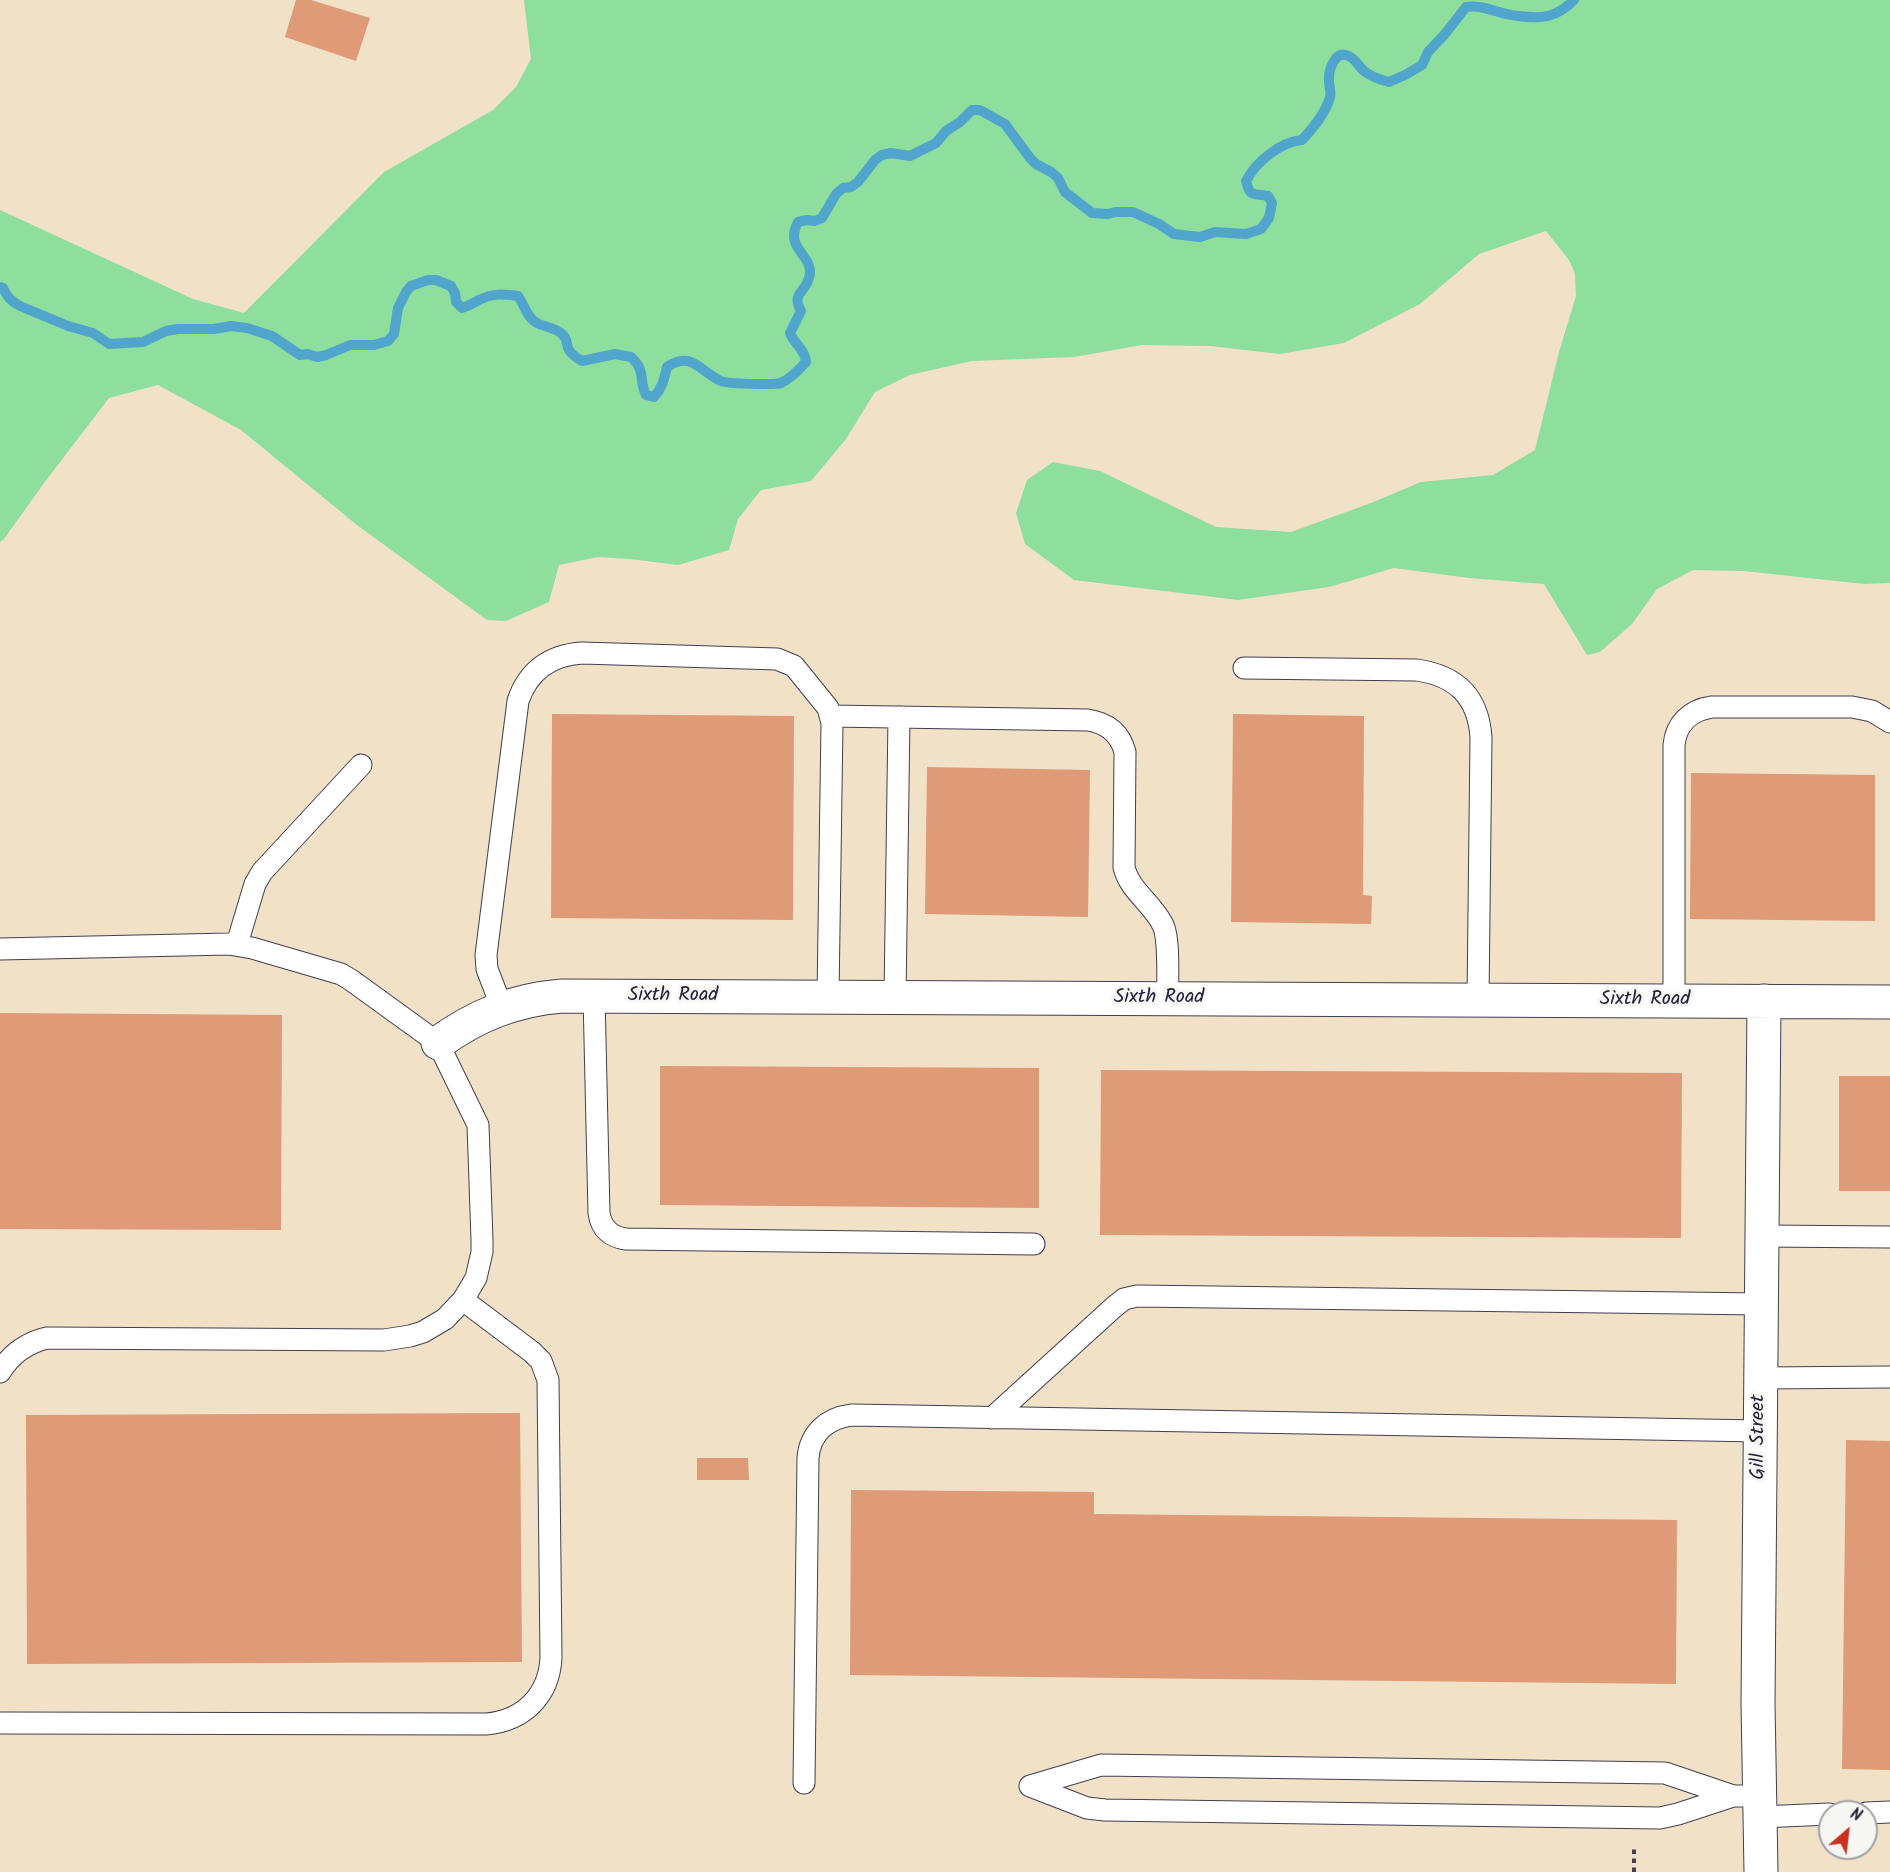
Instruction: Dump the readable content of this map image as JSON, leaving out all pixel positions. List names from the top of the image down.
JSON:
{
  "streets": {
    "street": ["Sixth Road", "Gill Street"]
  },
  "crossings": [
    ["Sixth Road", "Gill Street"]
  ],
  "north": "top right"
}
